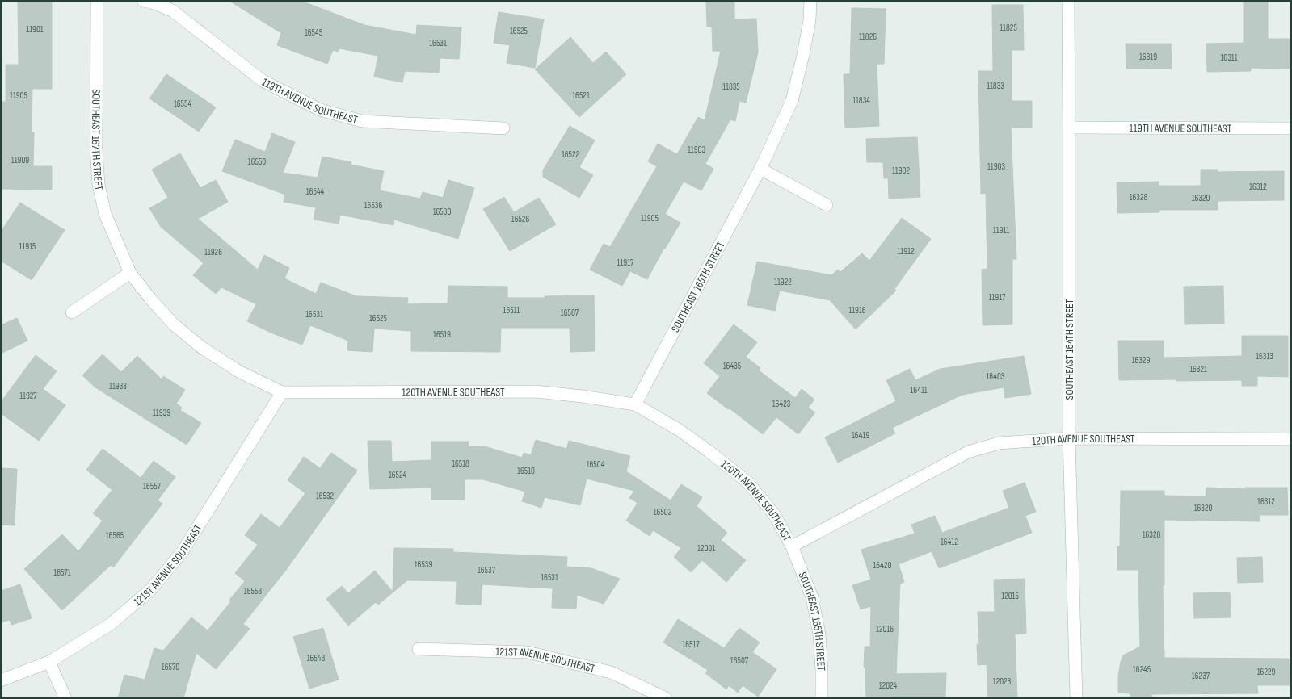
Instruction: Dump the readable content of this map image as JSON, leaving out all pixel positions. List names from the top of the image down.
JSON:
{
  "streets": {
    "street": [
      "119TH AVENUE SOUTHEAST",
      "SOUTHEAST 167TH STREET",
      "SOUTHEAST 165TH STREET",
      "SOUTHEAST 164TH STREET",
      "120TH AVENUE SOUTHEAST",
      "121ST AVENUE SOUTHEAST"
    ]
  },
  "crossings": [
    ["119TH AVENUE SOUTHEAST", "SOUTHEAST 164TH STREET"],
    ["SOUTHEAST 167TH STREET", "120TH AVENUE SOUTHEAST"],
    ["SOUTHEAST 167TH STREET", "121ST AVENUE SOUTHEAST"],
    ["SOUTHEAST 165TH STREET", "120TH AVENUE SOUTHEAST"],
    ["SOUTHEAST 164TH STREET", "120TH AVENUE SOUTHEAST"],
    ["120TH AVENUE SOUTHEAST", "121ST AVENUE SOUTHEAST"]
  ],
  "house_numbers": [
    "11825",
    "11901",
    "16525",
    "16545",
    "11826",
    "16531",
    "16319",
    "16311",
    "11833",
    "11835",
    "11905",
    "16521",
    "11834",
    "16554",
    "11903",
    "16522",
    "11909",
    "16550",
    "11903",
    "11902",
    "16312",
    "16544",
    "16328",
    "16320",
    "16536",
    "16530",
    "11905",
    "16526",
    "11911",
    "11915",
    "11912",
    "11926",
    "11917",
    "11922",
    "11917",
    "16511",
    "11916",
    "16507",
    "16531",
    "16525",
    "16519",
    "16313",
    "16329",
    "16435",
    "16321",
    "16403",
    "11933",
    "16411",
    "11927",
    "16423",
    "11939",
    "16419",
    "16518",
    "16504",
    "16510",
    "16524",
    "16557",
    "16532",
    "16312",
    "16320",
    "16502",
    "16328",
    "16565",
    "16412",
    "12001",
    "16539",
    "16420",
    "16537",
    "16571",
    "16531",
    "16558",
    "12015",
    "12016",
    "16517",
    "16548",
    "16507",
    "16570",
    "16245",
    "16229",
    "16237",
    "12023",
    "12024"
  ]
}
